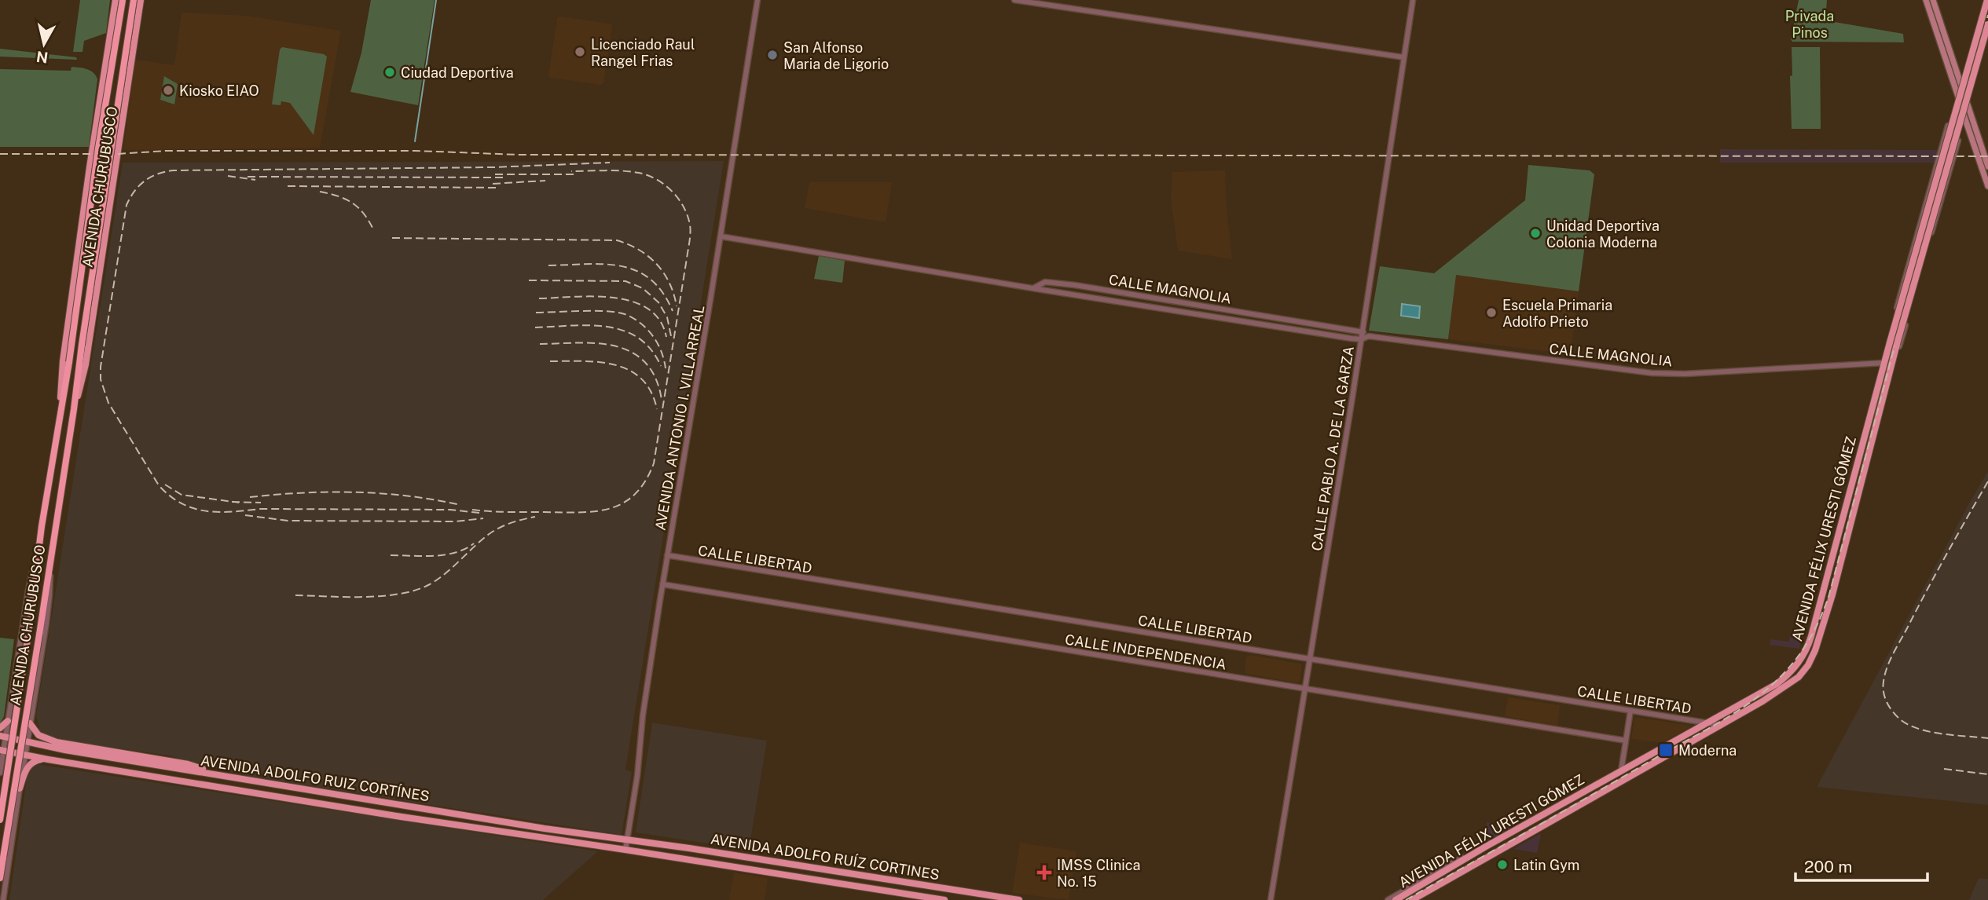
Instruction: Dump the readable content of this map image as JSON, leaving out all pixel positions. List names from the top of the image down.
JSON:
{
  "streets": {
    "highway": ["AVENIDA CHURUBUSCO"],
    "main road": ["AVENIDA FÉLIX URESTI GÓMEZ", "AVENIDA ADOLFO RUIZ CORTÍNES", "AVENIDA ADOLFO RUÍZ CORTINES"],
    "street": [
      "CALLE MAGNOLIA",
      "AVENIDA ANTONIO I. VILLARREAL",
      "CALLE PABLO A. DE LA GARZA",
      "CALLE LIBERTAD",
      "CALLE INDEPENDENCIA"
    ]
  },
  "crossings": [
    ["CALLE MAGNOLIA", "AVENIDA ANTONIO I. VILLARREAL"],
    ["CALLE MAGNOLIA", "CALLE PABLO A. DE LA GARZA"],
    ["CALLE MAGNOLIA", "AVENIDA FÉLIX URESTI GÓMEZ"],
    ["AVENIDA ANTONIO I. VILLARREAL", "CALLE LIBERTAD"],
    ["AVENIDA ANTONIO I. VILLARREAL", "CALLE INDEPENDENCIA"],
    ["AVENIDA ANTONIO I. VILLARREAL", "AVENIDA ADOLFO RUIZ CORTÍNES"],
    ["AVENIDA ANTONIO I. VILLARREAL", "AVENIDA ADOLFO RUÍZ CORTINES"],
    ["CALLE PABLO A. DE LA GARZA", "CALLE LIBERTAD"],
    ["CALLE PABLO A. DE LA GARZA", "CALLE INDEPENDENCIA"],
    ["AVENIDA FÉLIX URESTI GÓMEZ", "CALLE LIBERTAD"],
    ["AVENIDA ADOLFO RUIZ CORTÍNES", "AVENIDA ADOLFO RUÍZ CORTINES"]
  ],
  "parks": ["Privada Pinos"],
  "places": {
    "other": [
      "Licenciado Raul Rangel Frias",
      "San Alfonso Maria de Ligorio",
      "Ciudad Deportiva",
      "Kiosko EIAO",
      "Unidad Deportiva Colonia Moderna",
      "Escuela Primaria Adolfo Prieto",
      "Latin Gym"
    ],
    "transit": ["Moderna"],
    "health": ["IMSS Clinica No. 15"]
  },
  "scale_bar": "200 m",
  "north": "bottom"
}
